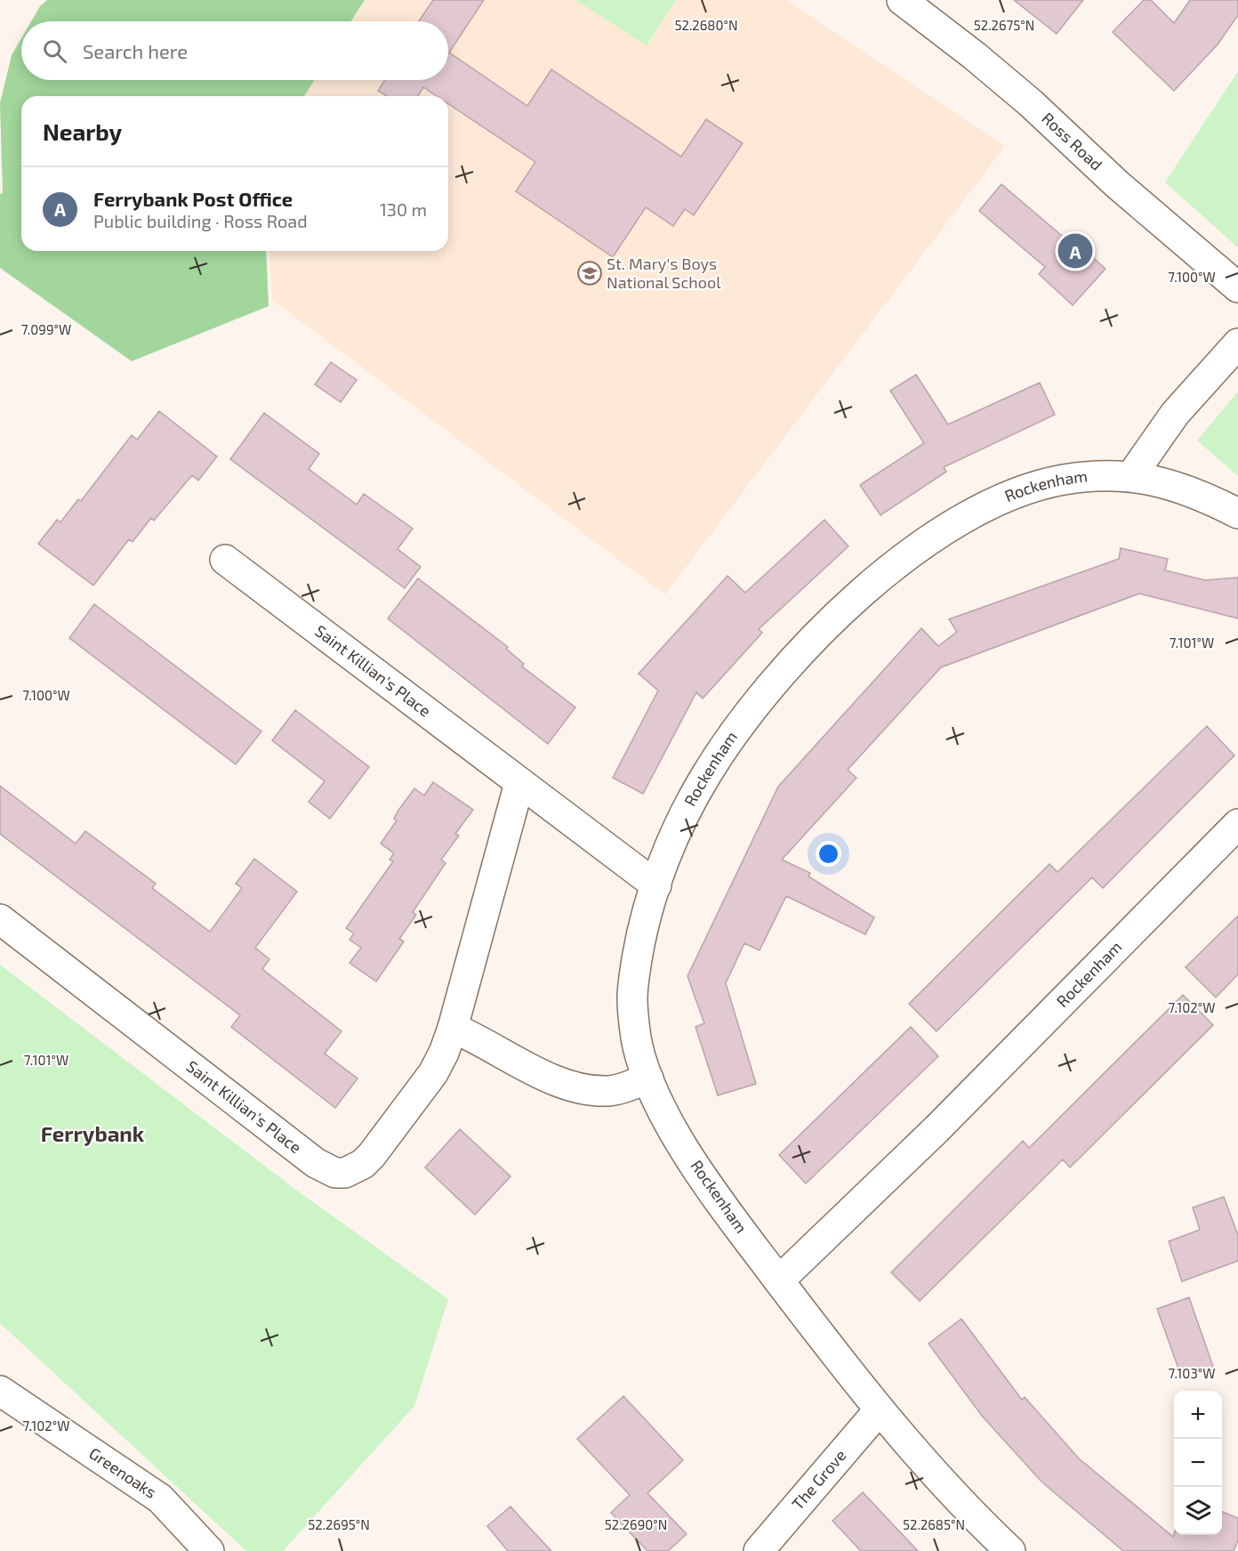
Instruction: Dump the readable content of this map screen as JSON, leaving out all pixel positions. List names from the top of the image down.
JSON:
{
  "streets": {
    "street": [
      "Ross Road",
      "Rockenham",
      "Saint Killian's Place",
      "Greenoaks",
      "The Grove"
    ]
  },
  "crossings": [
    ["Rockenham", "Saint Killian's Place"],
    ["Rockenham", "The Grove"]
  ],
  "districts": ["Ferrybank"],
  "places": {
    "school or university": ["St. Mary's Boys National School"]
  },
  "page": {
    "search": "Search here",
    "heading": "Nearby",
    "list": [
      {
        "mark": "A",
        "name": "Ferrybank Post Office",
        "note": "Public building · Ross Road",
        "value": "130 m"
      }
    ],
    "pins": "A",
    "map_buttons": ["+", "−"]
  },
  "coordinates": [
    "52.2675°N",
    "52.2680°N",
    "7.100°W",
    "7.099°W",
    "7.101°W",
    "7.102°W",
    "7.103°W",
    "52.2695°N",
    "52.2690°N",
    "52.2685°N"
  ]
}
